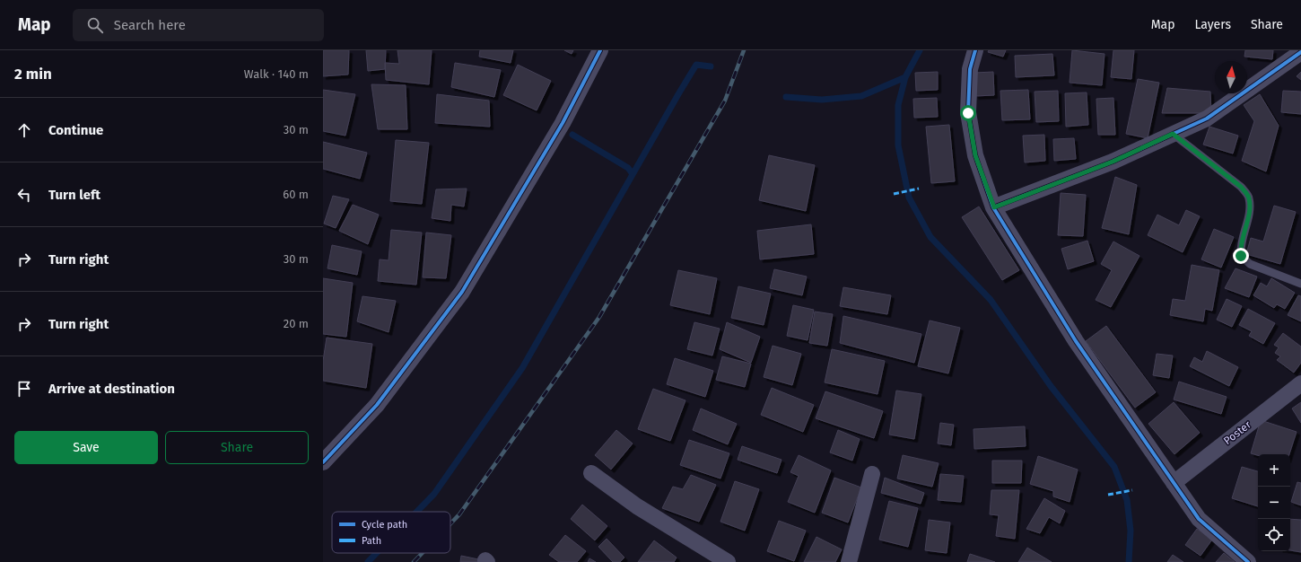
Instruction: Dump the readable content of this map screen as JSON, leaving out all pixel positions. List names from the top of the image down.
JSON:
{
  "streets": {
    "street": ["Poster"]
  },
  "legend": ["Cycle path", "Path"],
  "north": "top",
  "page": {
    "header": "Map",
    "search": "Search here",
    "nav": ["Map", "Layers", "Share"],
    "heading": ["2 min", "Walk · 140 m"],
    "list": [
      ["Continue", "30 m"],
      ["Turn left", "60 m"],
      ["Turn right", "30 m"],
      ["Turn right", "20 m"],
      "Arrive at destination"
    ],
    "buttons": ["Save", "Share"],
    "map_buttons": ["+", "−"]
  }
}
